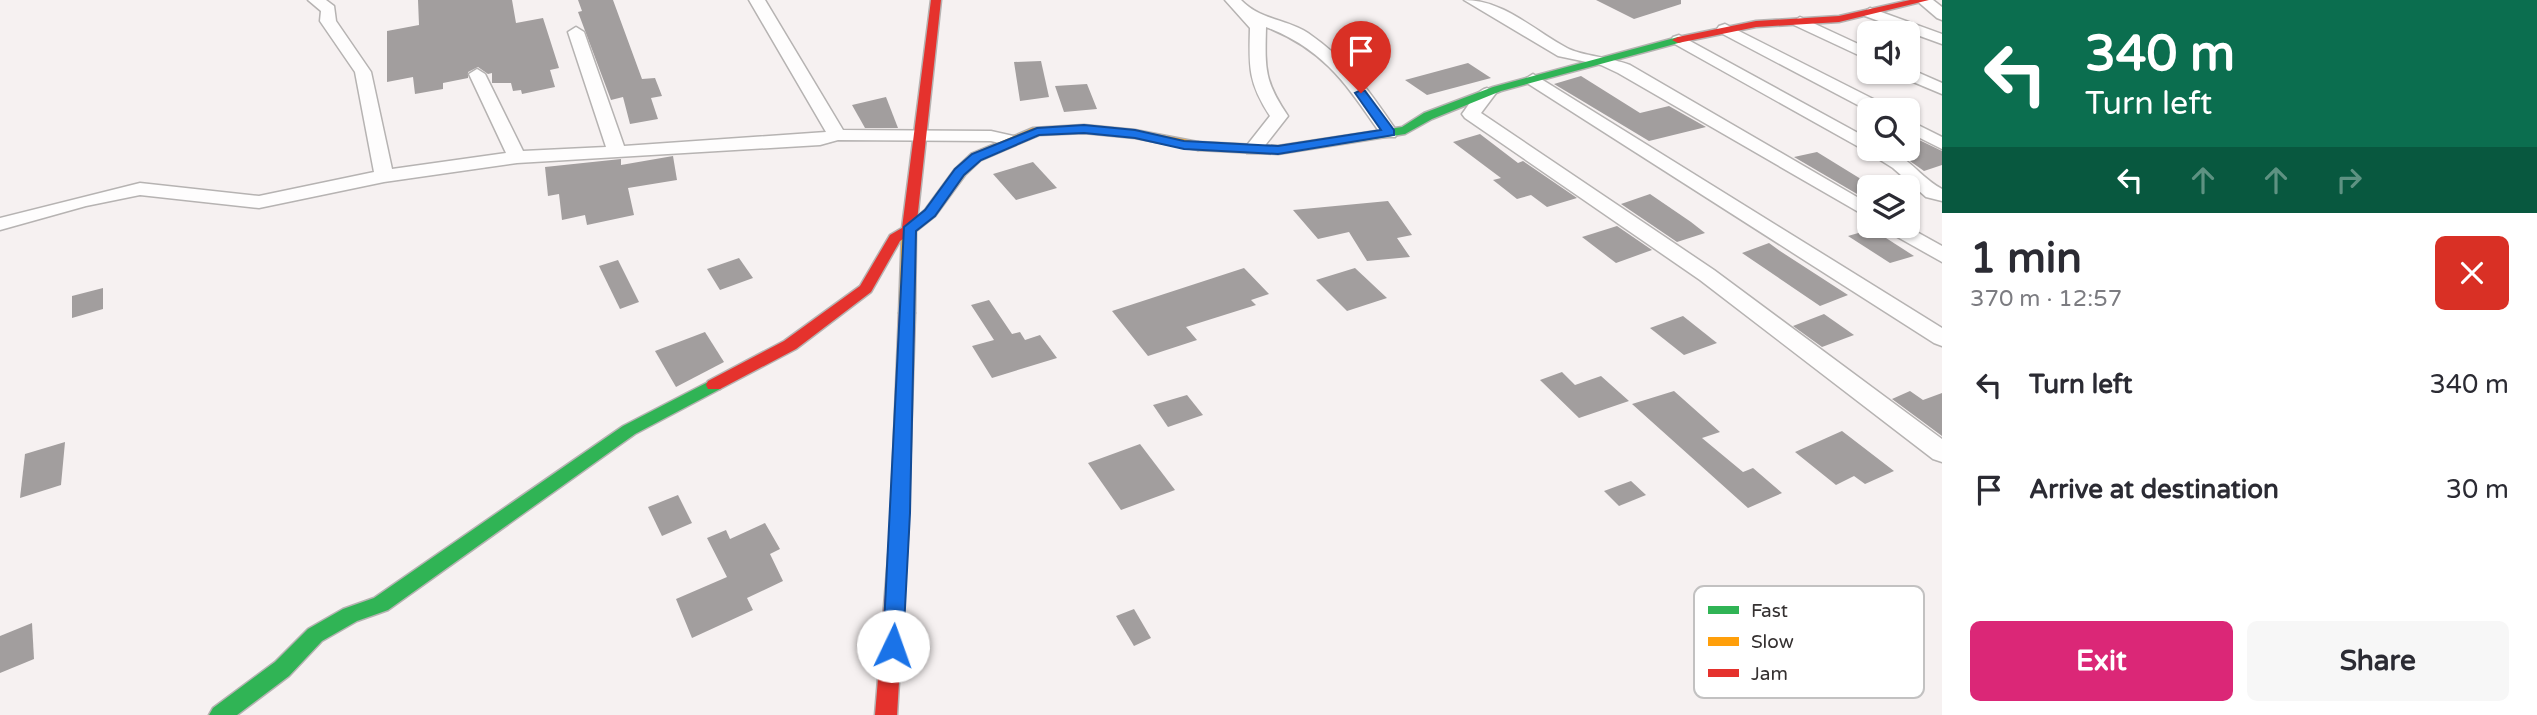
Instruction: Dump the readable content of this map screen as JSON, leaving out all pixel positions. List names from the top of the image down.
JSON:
{
  "legend": ["Fast", "Slow", "Jam"],
  "page": {
    "turn": ["340 m", "Turn left"],
    "heading": ["1 min", "370 m · 12:57"],
    "list": [
      {
        "name": "Turn left",
        "value": "340 m"
      },
      {
        "name": "Arrive at destination",
        "value": "30 m"
      }
    ],
    "buttons": ["Exit", "Share"]
  }
}
